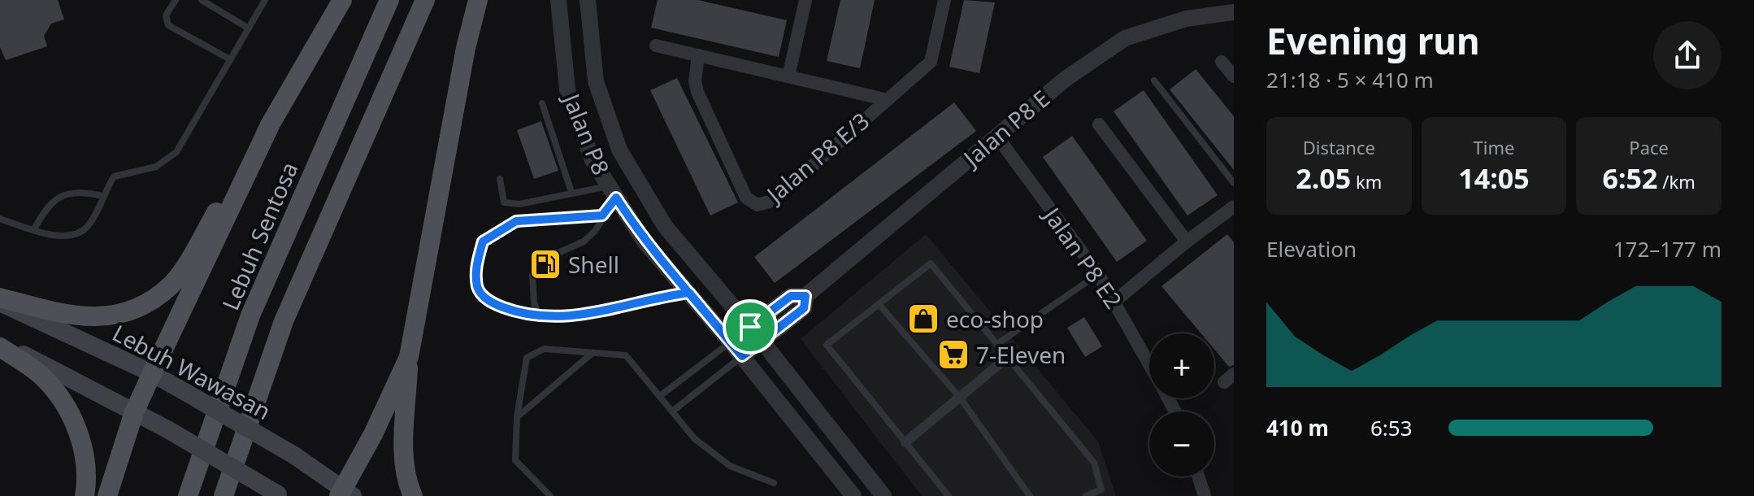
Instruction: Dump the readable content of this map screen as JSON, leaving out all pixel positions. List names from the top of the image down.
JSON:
{
  "streets": {
    "main road": ["Lebuh Sentosa", "Lebuh Wawasan"],
    "street": [
      "Jalan P8 E",
      "Jalan P8",
      "Jalan P8 E/3",
      "Jalan P8 E2"
    ]
  },
  "crossings": [
    ["Jalan P8 E", "Jalan P8 E2"]
  ],
  "places": {
    "fuel station": ["Shell"],
    "shop": ["eco-shop"],
    "supermarket": ["7-Eleven"]
  },
  "page": {
    "heading": ["Evening run", "21:18 · 5 × 410 m"],
    "stats": [
      ["Distance", "2.05 km"],
      ["Time", "14:05"],
      ["Pace", "6:52 /km"]
    ],
    "chart": ["Elevation", "172–177 m"],
    "map_buttons": ["+", "−"],
    "list": [
      {
        "name": "410 m",
        "note": "6:53"
      }
    ]
  }
}
